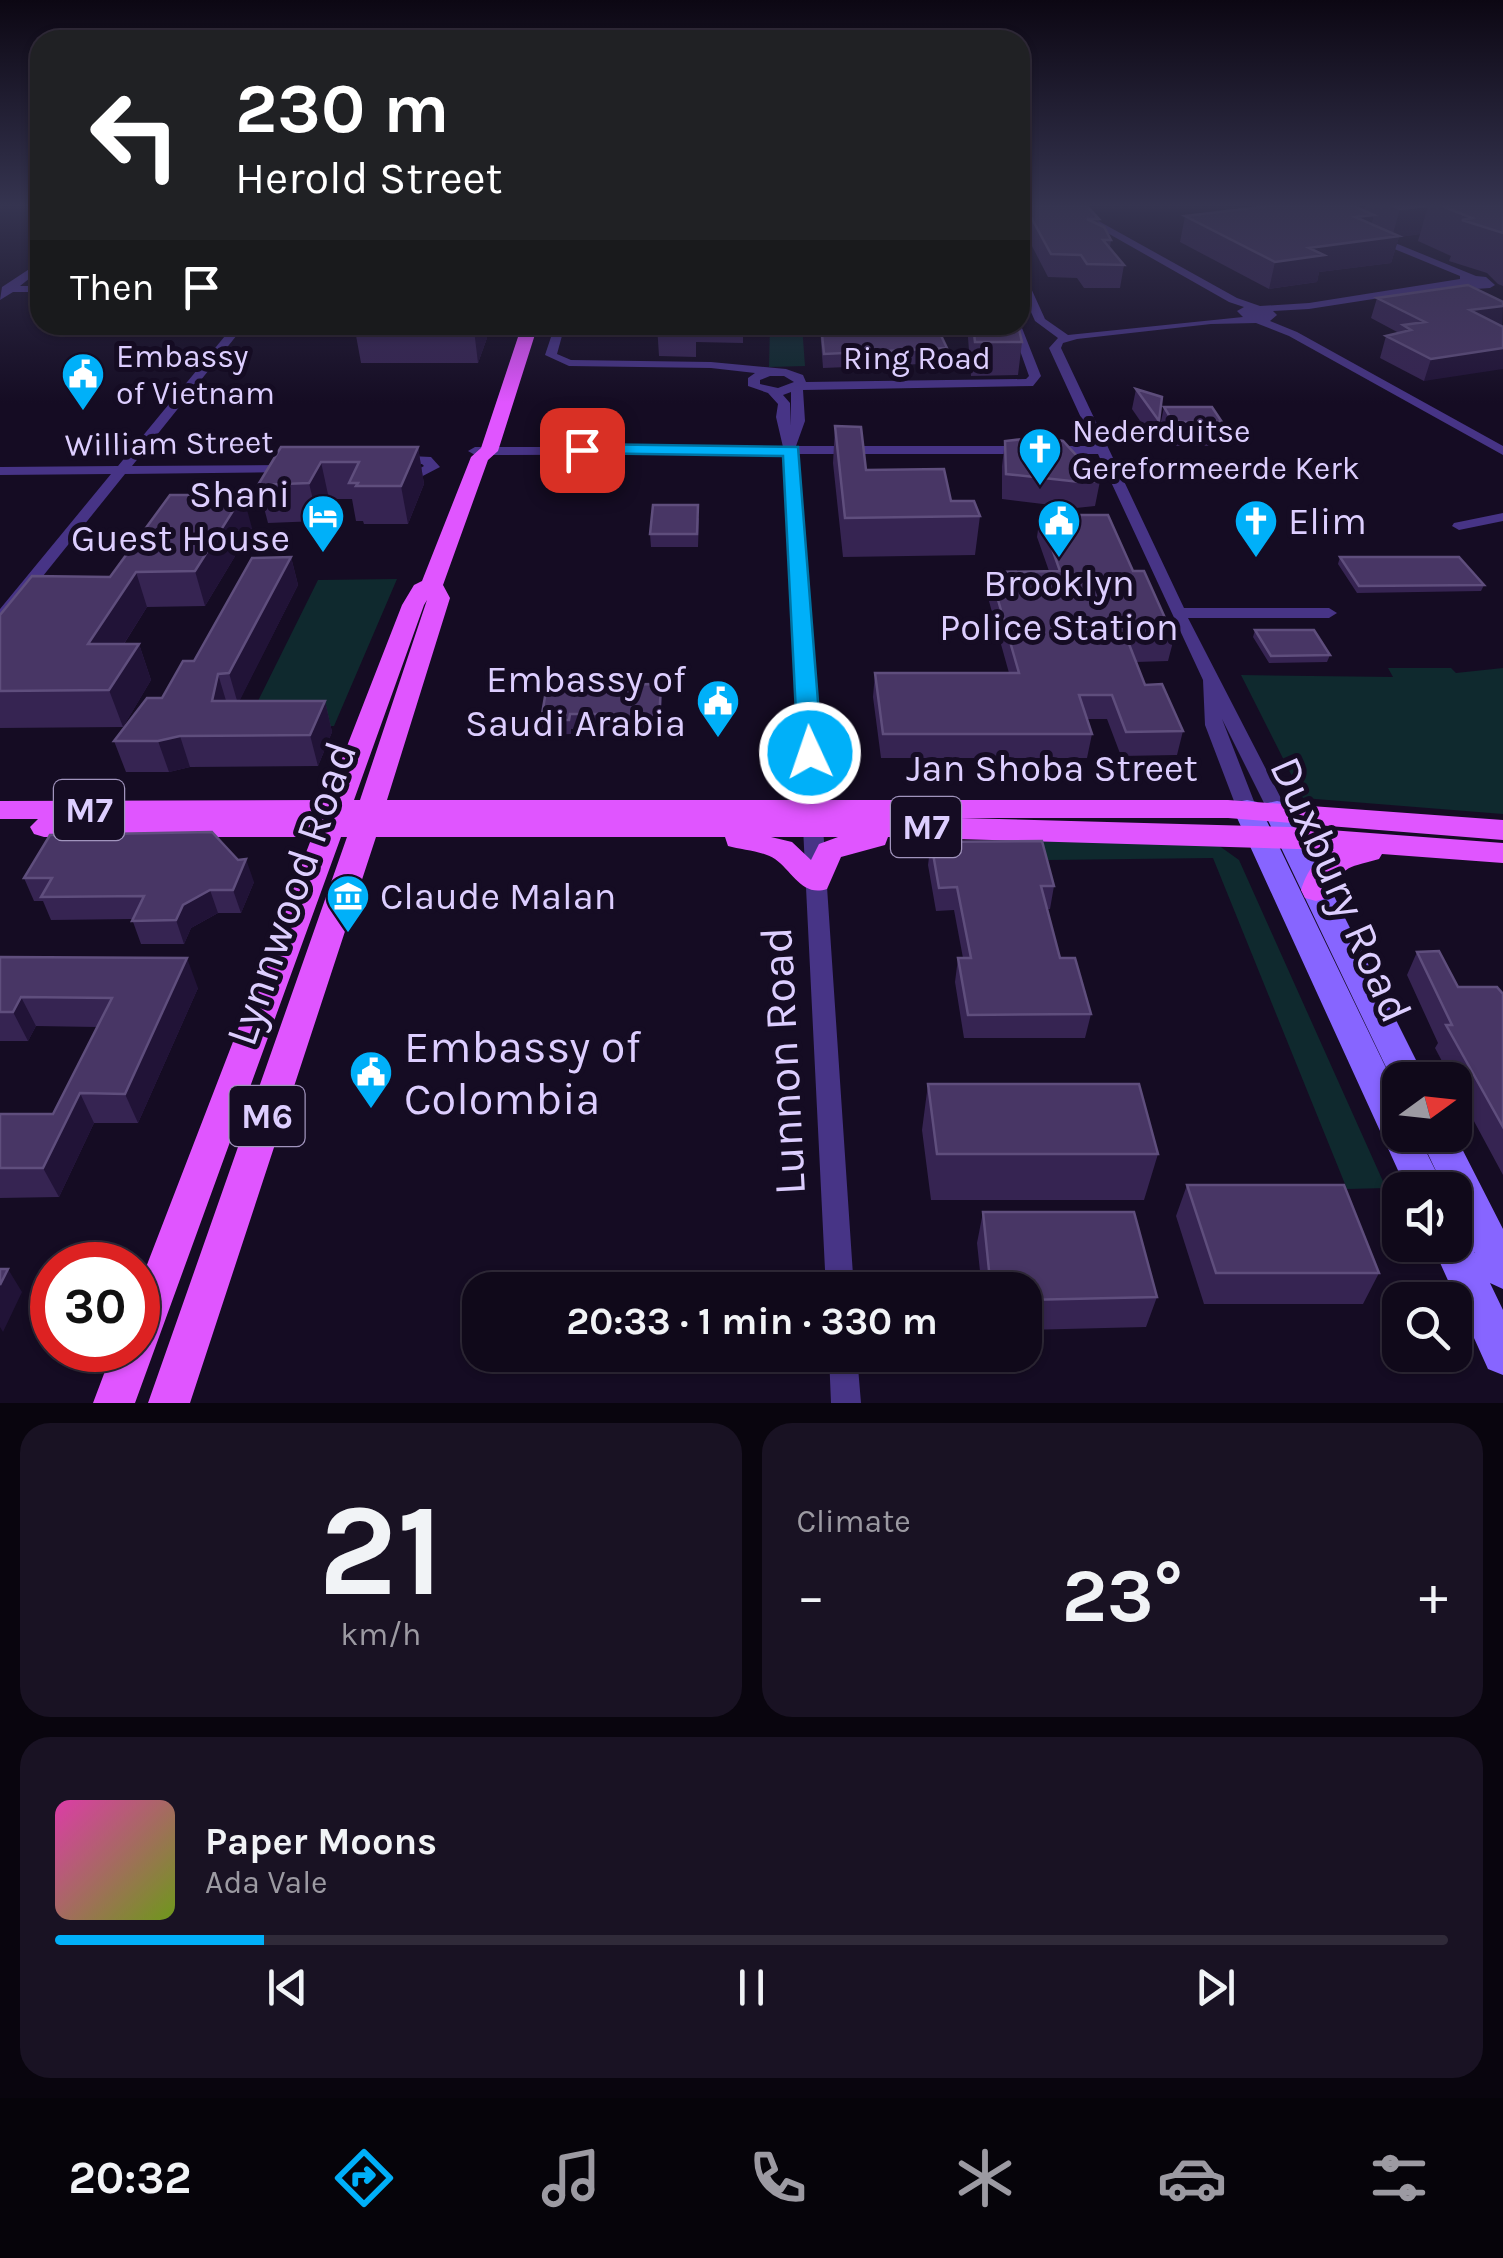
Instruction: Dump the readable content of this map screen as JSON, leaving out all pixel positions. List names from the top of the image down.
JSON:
{
  "streets": {
    "main road": [
      "Jan Shoba Street",
      "M7",
      "Duxbury Road",
      "Lynnwood Road",
      "M6"
    ],
    "street": ["Ring Road", "William Street", "Lunnon Road"]
  },
  "crossings": [
    ["Ring Road", "Duxbury Road"],
    ["Ring Road", "Lunnon Road"],
    ["Jan Shoba Street", "Duxbury Road"],
    ["Jan Shoba Street", "Lynnwood Road"],
    ["Jan Shoba Street", "Lunnon Road"]
  ],
  "places": {
    "public building": [
      "Embassy of Vietnam",
      "Brooklyn Police Station",
      "Embassy of Saudi Arabia",
      "Embassy of Colombia"
    ],
    "church": ["Nederduitse Gereformeerde Kerk", "Elim"],
    "hotel": ["Shani Guest House"],
    "museum": ["Claude Malan"]
  },
  "north": "right",
  "page": {
    "turn": ["230 m", "Herold Street"],
    "then": "Then",
    "limit": "30",
    "trip": "20:33 · 1 min · 330 m",
    "tile": [
      ["21", "km/h"],
      "Climate"
    ],
    "heat": ["−", "23°", "+"],
    "song": ["Paper Moons", "Ada Vale"],
    "tabs": "20:32"
  }
}
